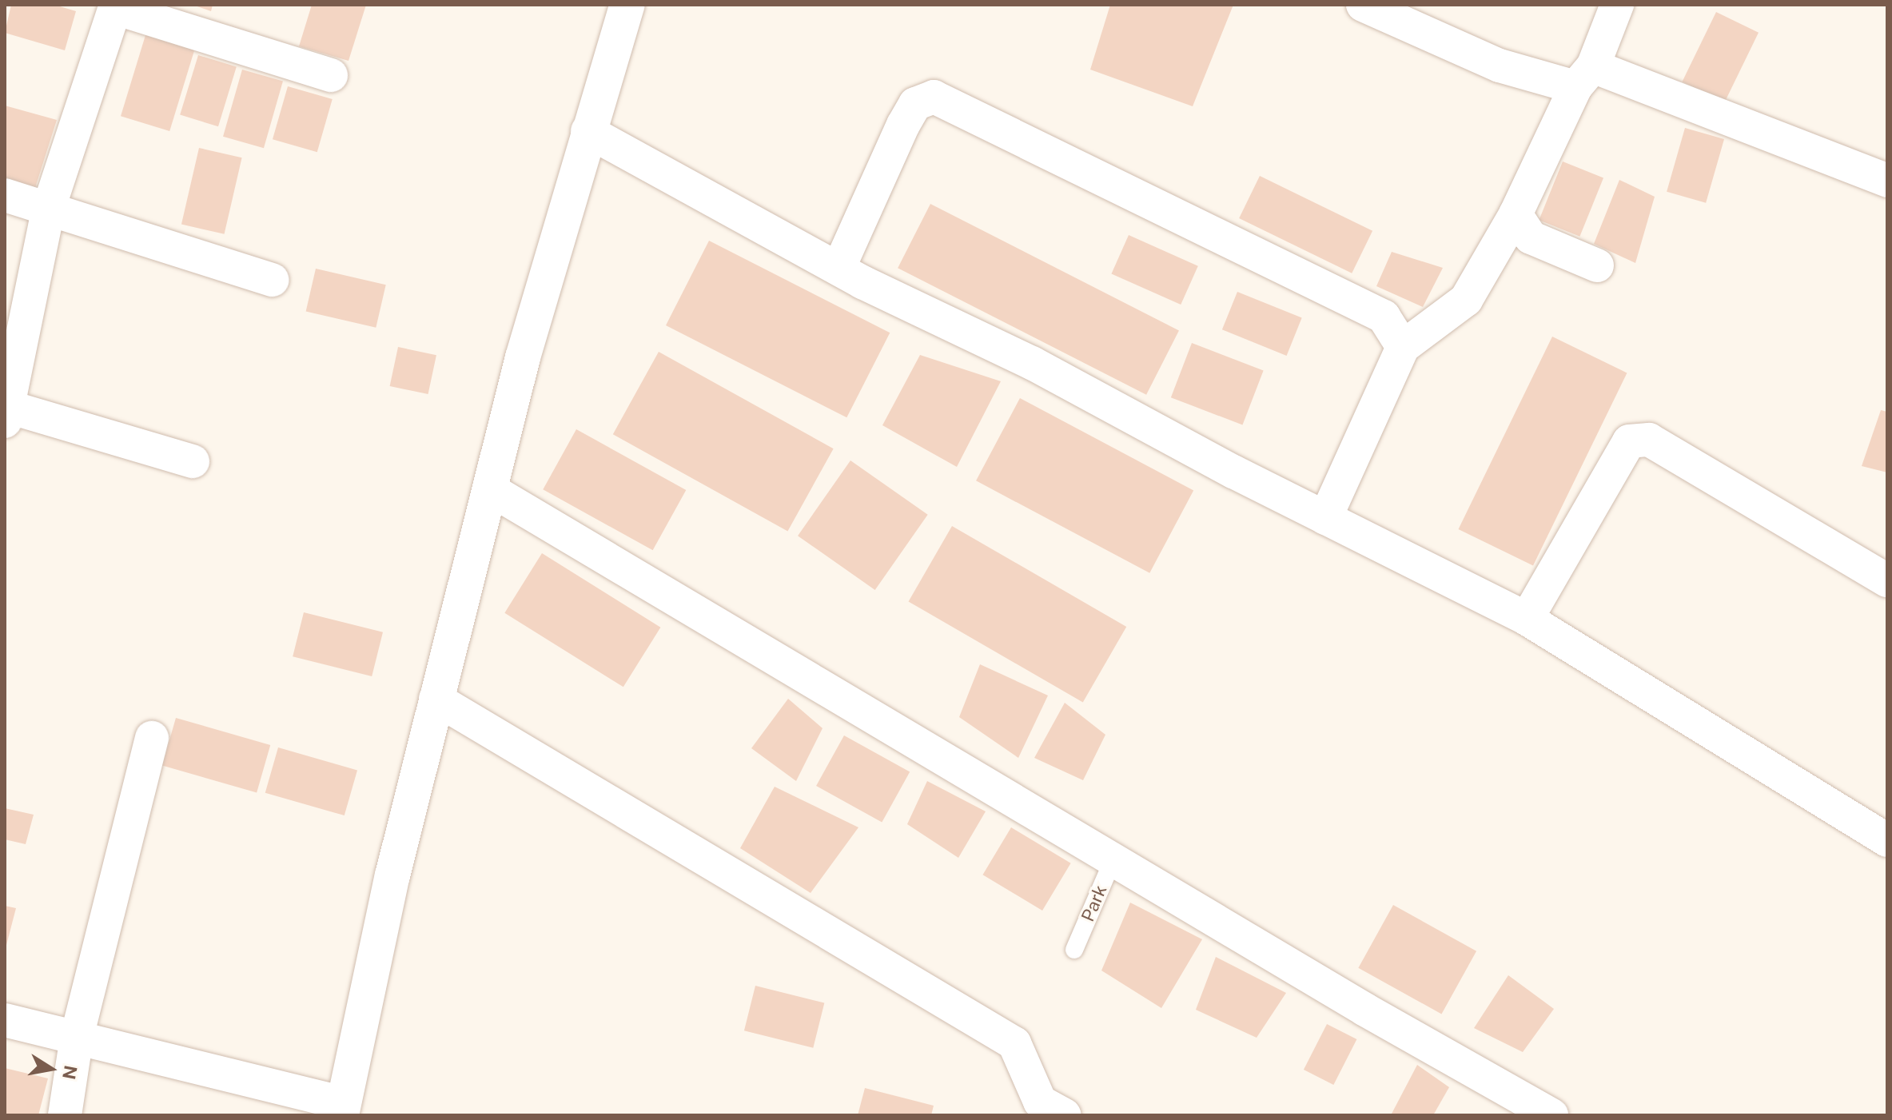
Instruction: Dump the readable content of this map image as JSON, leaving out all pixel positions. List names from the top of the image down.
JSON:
{
  "streets": {
    "lane": ["Park"]
  },
  "north": "right"
}
